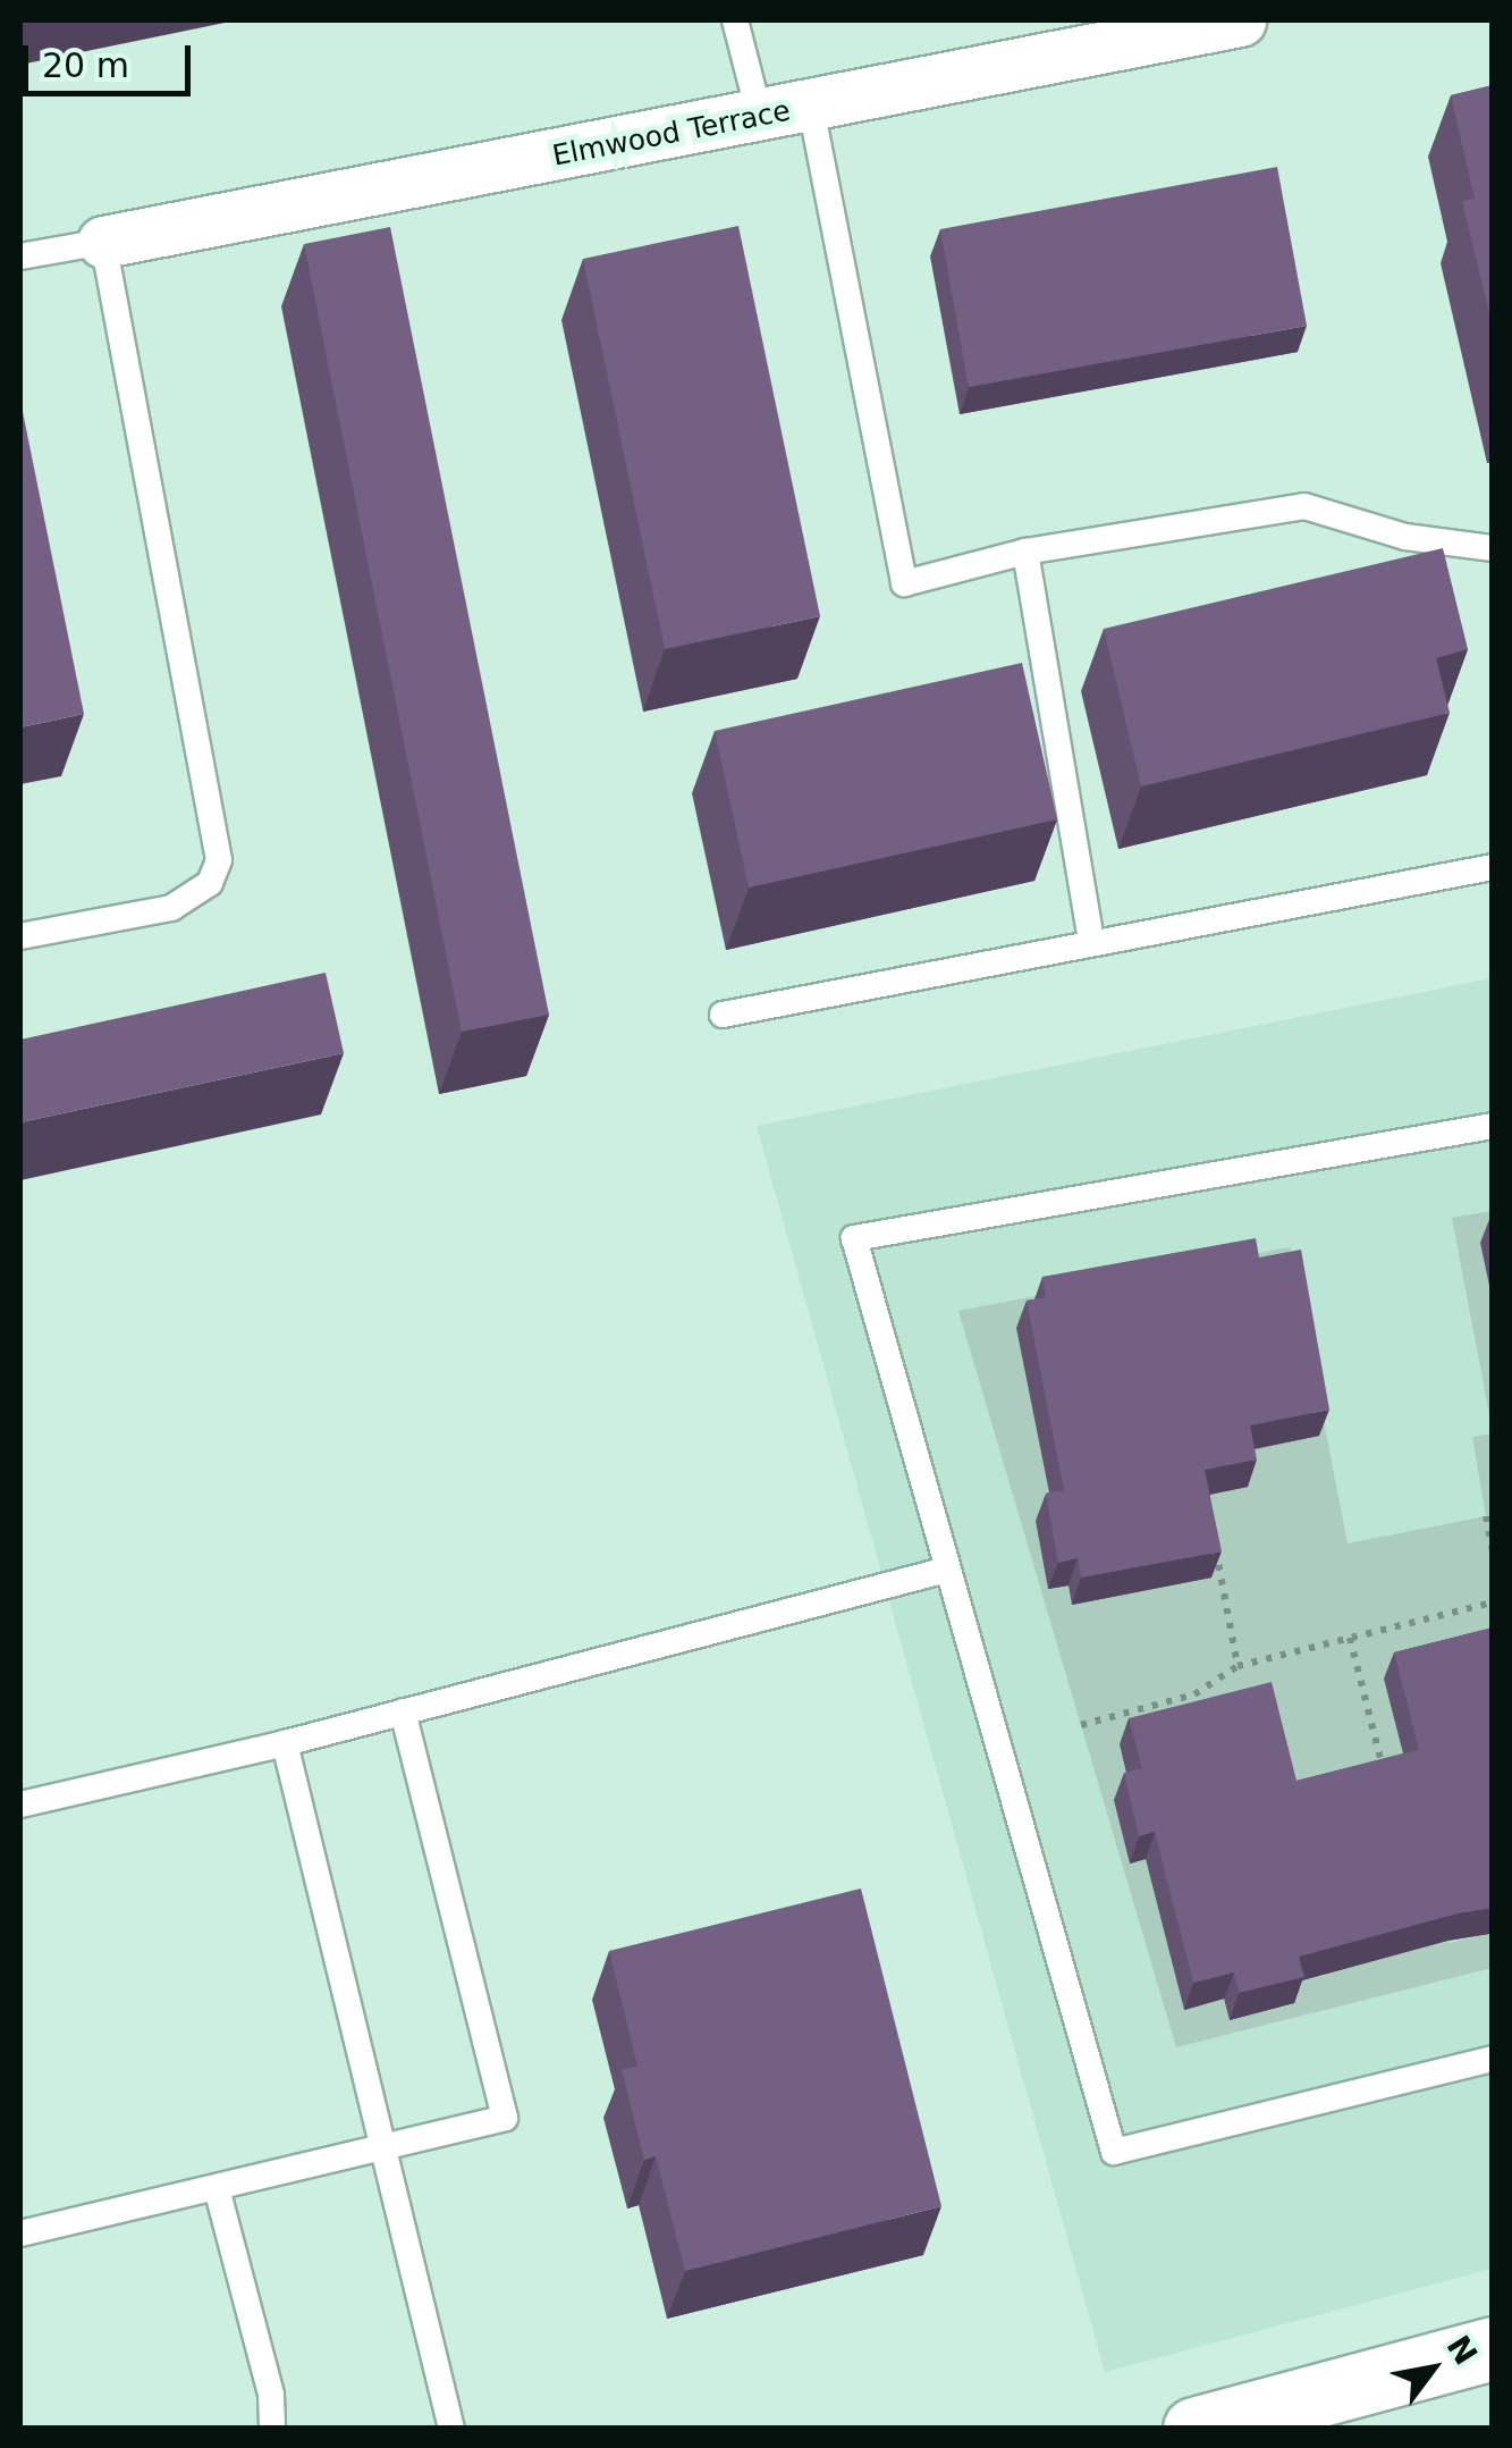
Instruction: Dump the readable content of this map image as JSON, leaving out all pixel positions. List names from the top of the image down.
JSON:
{
  "streets": {
    "street": ["Elmwood Terrace"]
  },
  "scale_bar": "20 m",
  "north": "top right"
}
